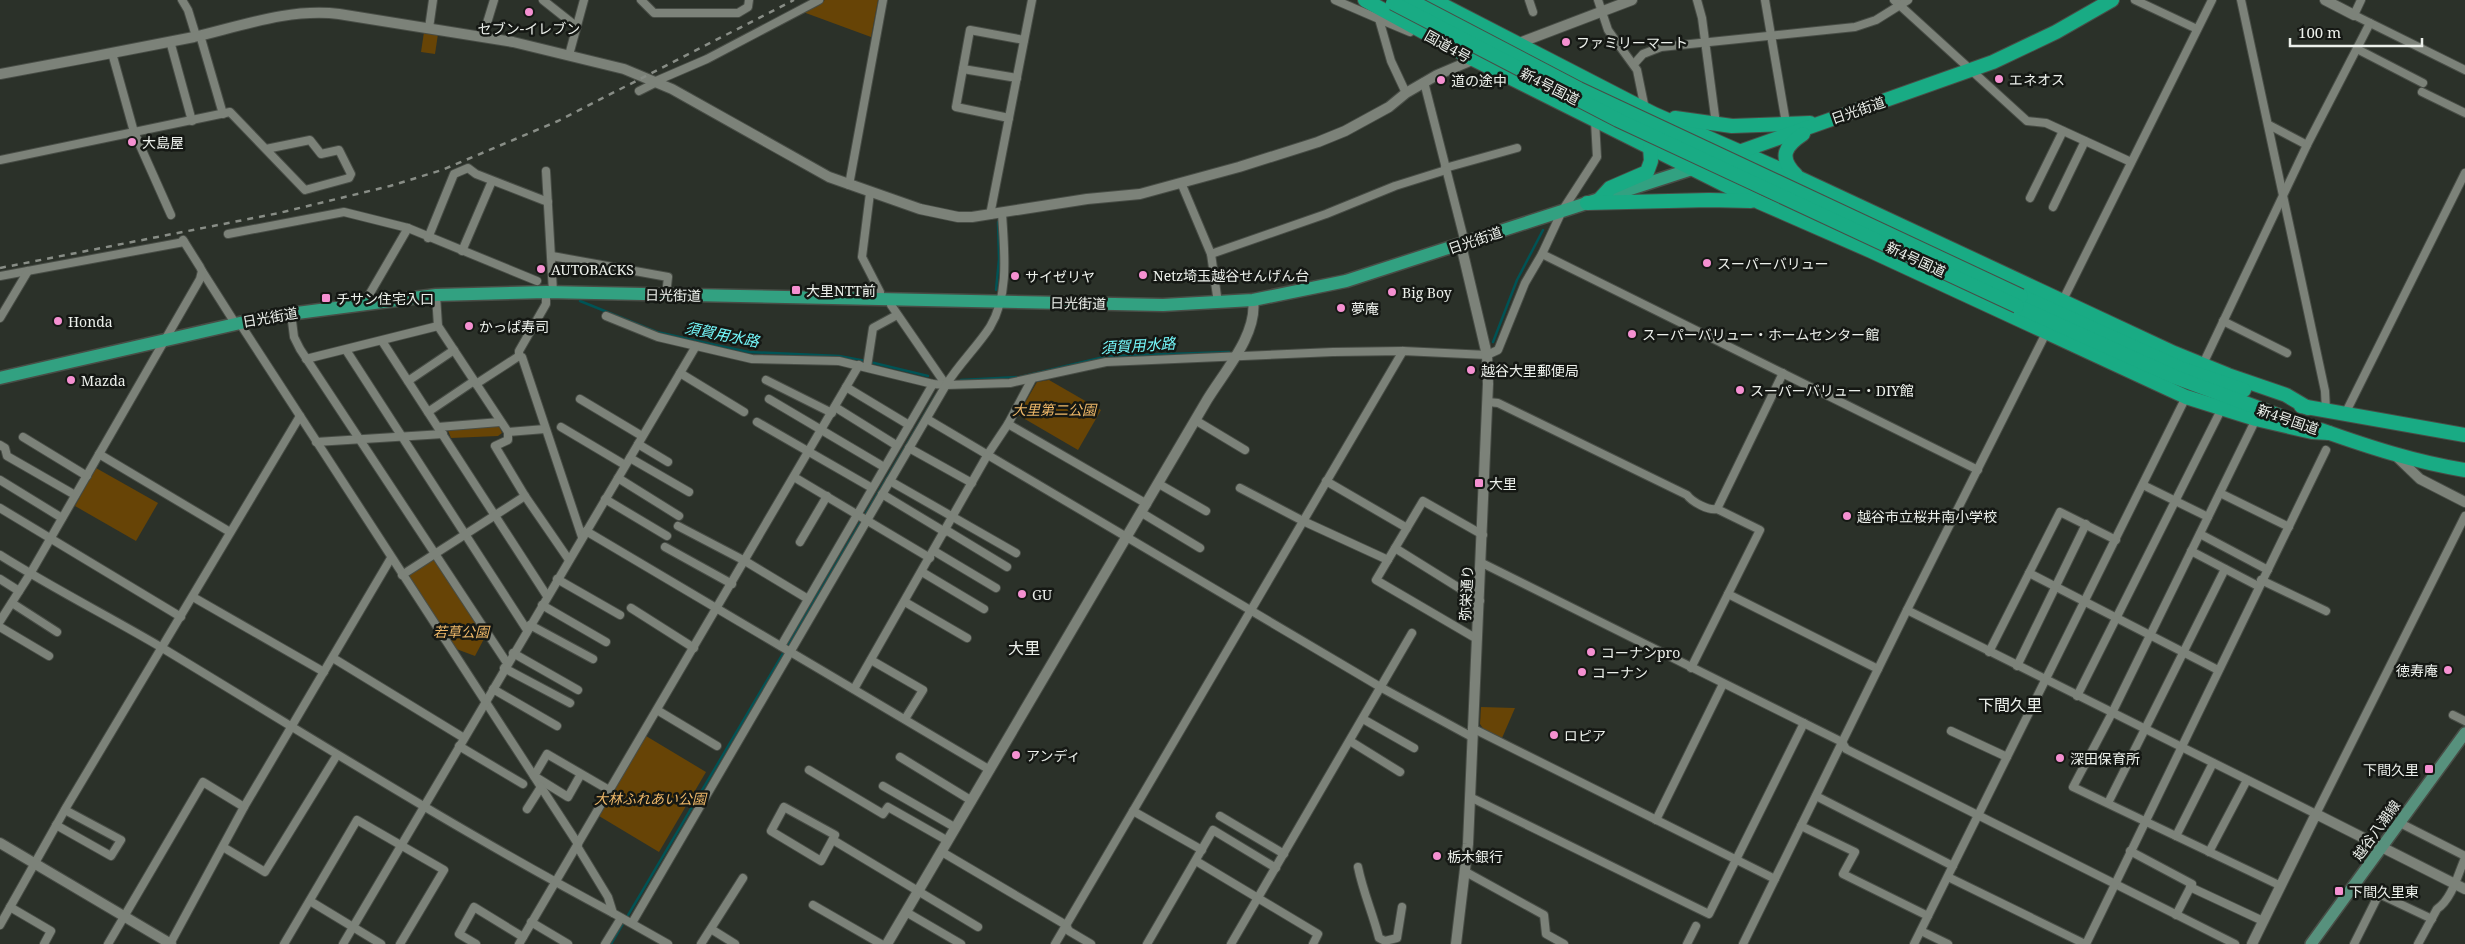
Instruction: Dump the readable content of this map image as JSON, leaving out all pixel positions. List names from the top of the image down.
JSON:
{
  "streets": {
    "highway": ["国道4号", "新4号国道", "日光街道"],
    "main road": ["越谷八潮線"],
    "street": ["弥栄通り"]
  },
  "crossings": [
    ["国道4号", "新4号国道"],
    ["国道4号", "日光街道"],
    ["日光街道", "弥栄通り"]
  ],
  "districts": ["大里", "下間久里"],
  "water": ["須賀用水路"],
  "parks": ["大里第二公園", "若草公園", "大林ふれあい公園"],
  "places": {
    "other": [
      "セブン-イレブン",
      "ファミリーマート",
      "エネオス",
      "道の途中",
      "大島屋",
      "スーパーバリュー",
      "AUTOBACKS",
      "Netz埼玉越谷せんげん台",
      "サイゼリヤ",
      "Big Boy",
      "夢庵",
      "Honda",
      "かっぱ寿司",
      "スーパーバリュー・ホームセンター館",
      "越谷大里郵便局",
      "Mazda",
      "スーパーバリュー・DIY館",
      "越谷市立桜井南小学校",
      "GU",
      "コーナンpro",
      "徳寿庵",
      "コーナン",
      "ロピア",
      "アンディ",
      "深田保育所",
      "栃木銀行"
    ],
    "transit": [
      "大里NTT前",
      "チサン住宅入口",
      "大里",
      "下間久里",
      "下間久里東"
    ]
  },
  "scale_bar": "100 m"
}
